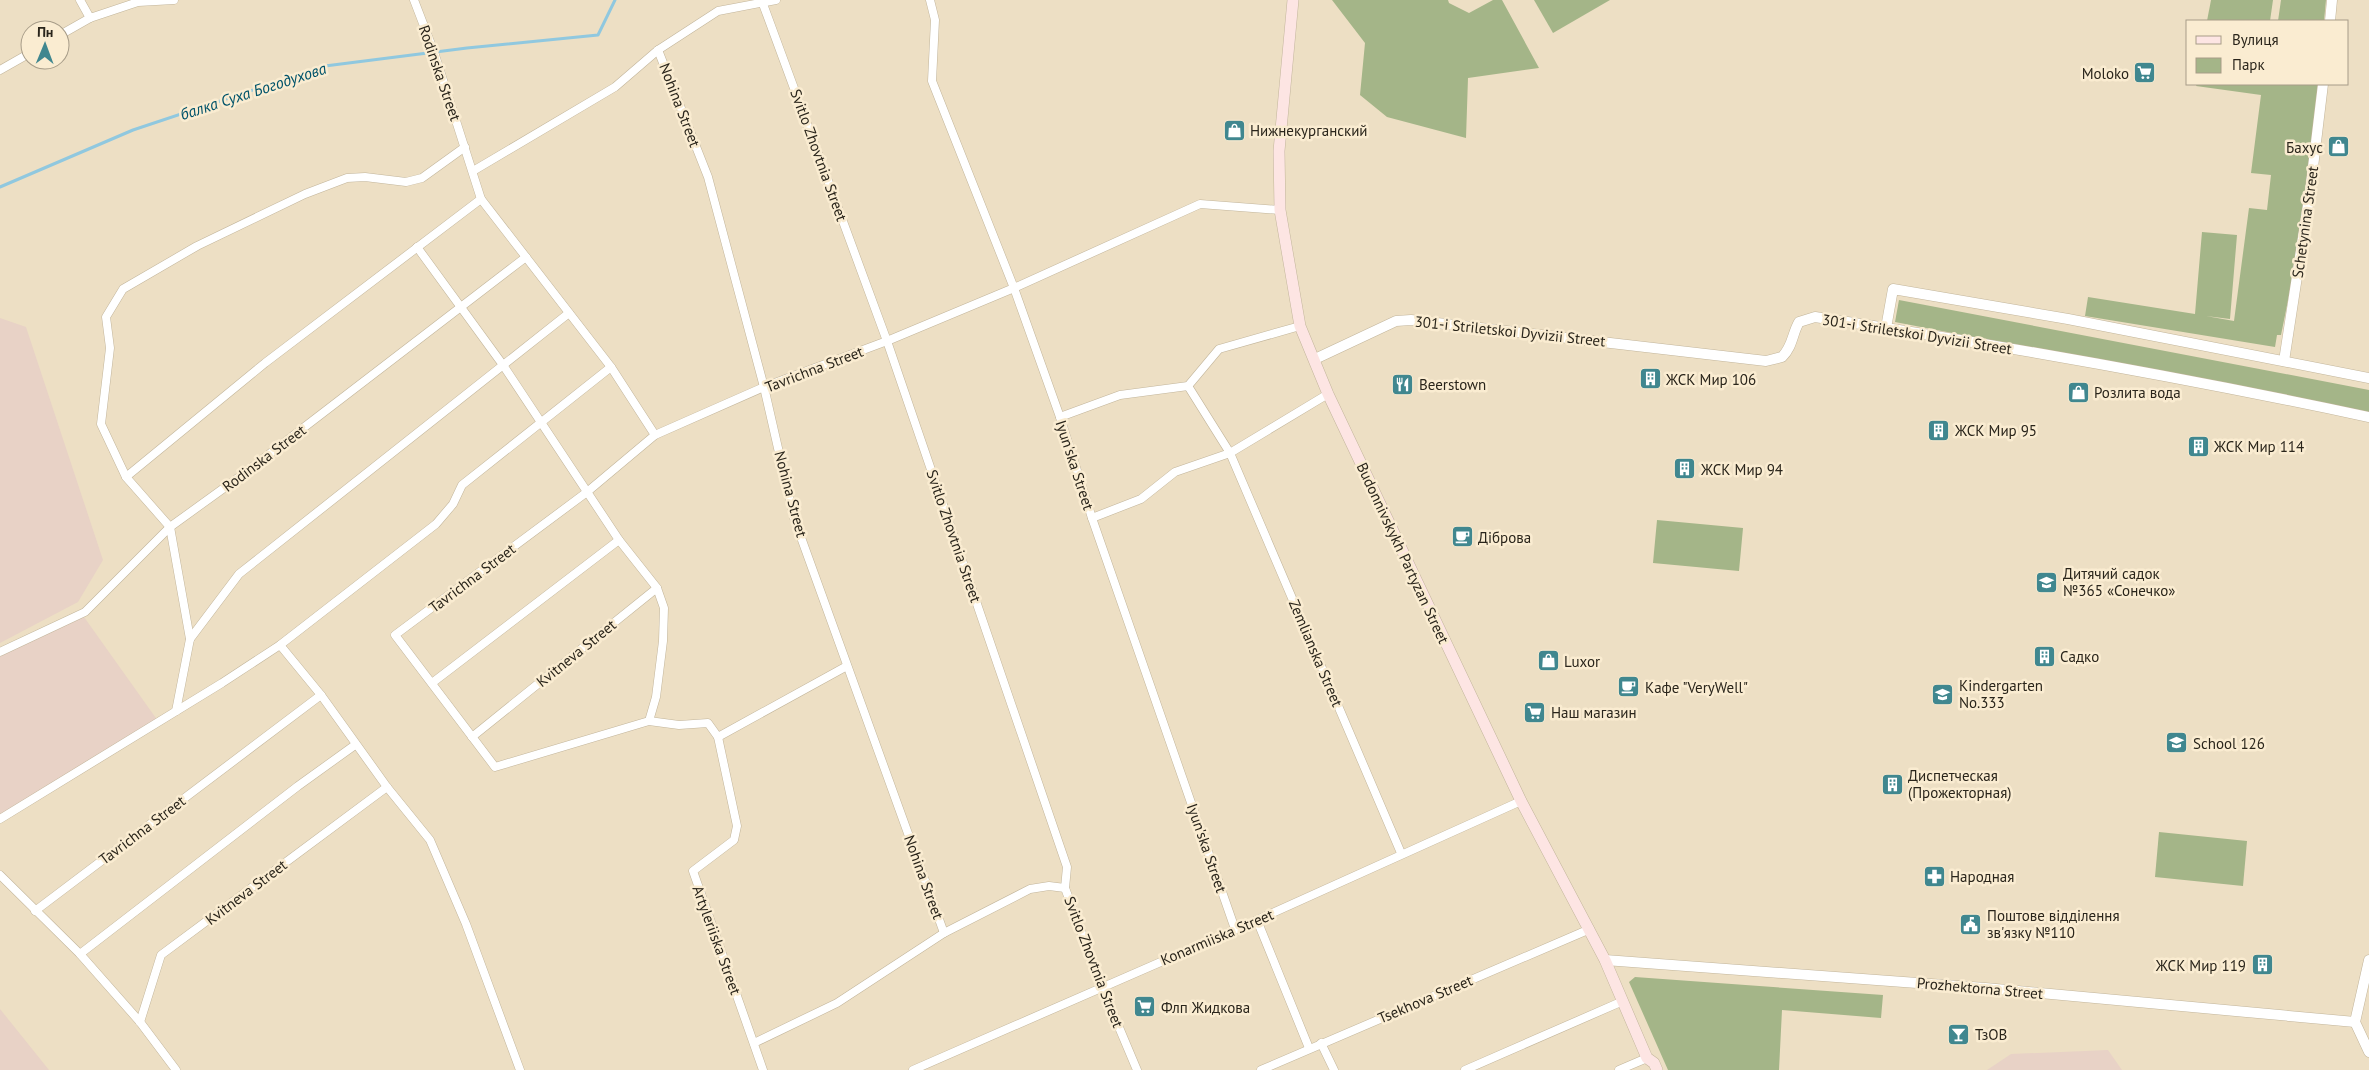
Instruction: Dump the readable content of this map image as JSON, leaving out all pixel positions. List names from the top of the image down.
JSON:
{
  "streets": {
    "main road": ["Budonnivskykh Partyzan Street"],
    "street": [
      "Rodinska Street",
      "Nohina Street",
      "Svitlo Zhovtnia Street",
      "Schetynina Street",
      "301-i Striletskoi Dyvizii Street",
      "Tavrichna Street",
      "Iyun'ska Street",
      "Kvitneva Street",
      "Zemlianska Street",
      "Konarmiiska Street",
      "Artyleriiska Street",
      "Prozhektorna Street",
      "Tsekhova Street"
    ]
  },
  "crossings": [
    ["Rodinska Street", "Tavrichna Street"],
    ["Nohina Street", "Tavrichna Street"],
    ["Svitlo Zhovtnia Street", "Tavrichna Street"],
    ["Svitlo Zhovtnia Street", "Konarmiiska Street"],
    ["301-i Striletskoi Dyvizii Street", "Budonnivskykh Partyzan Street"],
    ["Tavrichna Street", "Iyun'ska Street"],
    ["Tavrichna Street", "Budonnivskykh Partyzan Street"],
    ["Iyun'ska Street", "Konarmiiska Street"],
    ["Budonnivskykh Partyzan Street", "Konarmiiska Street"],
    ["Budonnivskykh Partyzan Street", "Prozhektorna Street"],
    ["Budonnivskykh Partyzan Street", "Tsekhova Street"],
    ["Zemlianska Street", "Konarmiiska Street"]
  ],
  "water": ["балка Суха Богодухова"],
  "places": {
    "supermarket": ["Moloko", "Наш магазин", "Флп Жидкова"],
    "shop": [
      "Нижнекурганский",
      "Бахус",
      "Розлита вода",
      "Luxor"
    ],
    "building": [
      "ЖСК Мир 106",
      "ЖСК Мир 95",
      "ЖСК Мир 114",
      "ЖСК Мир 94",
      "Садко",
      "Диспетческая (Прожекторная)",
      "ЖСК Мир 119"
    ],
    "restaurant": ["Beerstown"],
    "cafe": ["Діброва", "Кафе \"VeryWell\""],
    "school or university": ["Дитячий садок №365 «Сонечко»", "Kindergarten No.333", "School 126"],
    "pharmacy": ["Народная"],
    "public building": ["Поштове відділення зв'язку №110"],
    "bar": ["ТзОВ"]
  },
  "legend": ["Вулиця", "Парк"],
  "north": "top"
}
